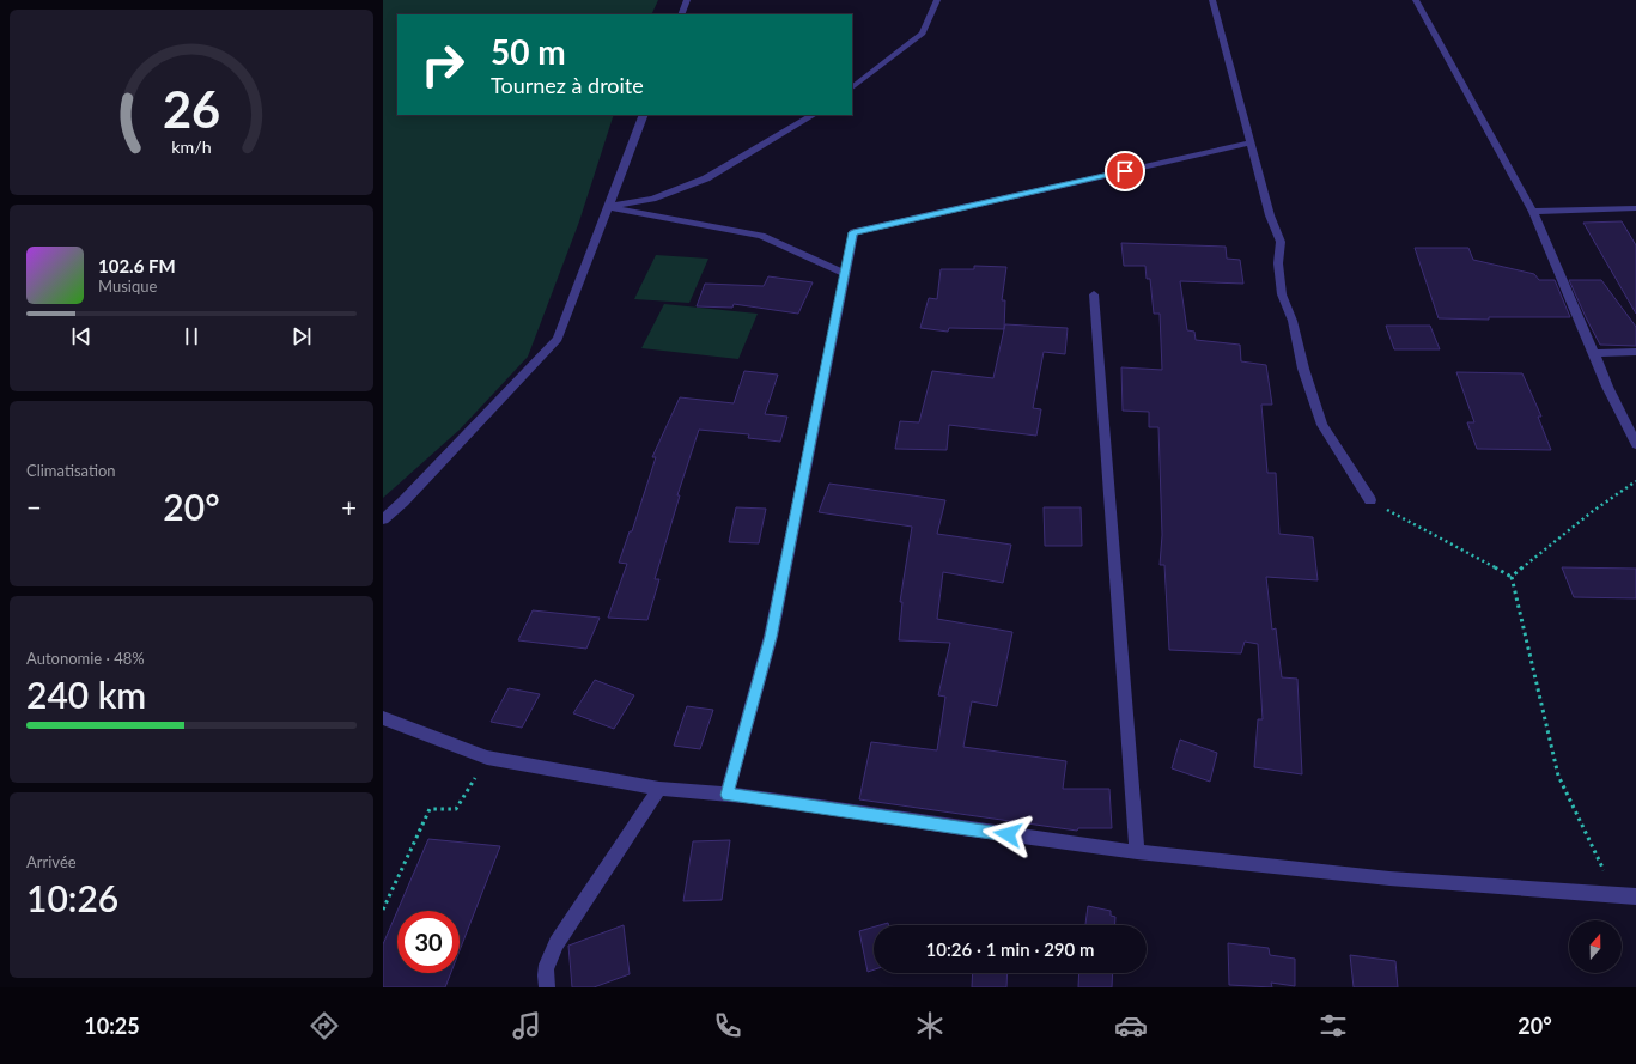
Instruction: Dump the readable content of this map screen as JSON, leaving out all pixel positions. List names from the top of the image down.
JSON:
{
  "north": "top",
  "page": {
    "turn": ["50 m", "Tournez à droite"],
    "song": ["102.6 FM", "Musique"],
    "tile": [
      "Climatisation",
      ["Autonomie · 48%", "240 km"],
      ["Arrivée", "10:26"]
    ],
    "heat": ["−", "20°", "+"],
    "limit": "30",
    "trip": "10:26 · 1 min · 290 m",
    "tabs": ["10:25", "20°"],
    "gauge": ["26", "km/h"]
  }
}
